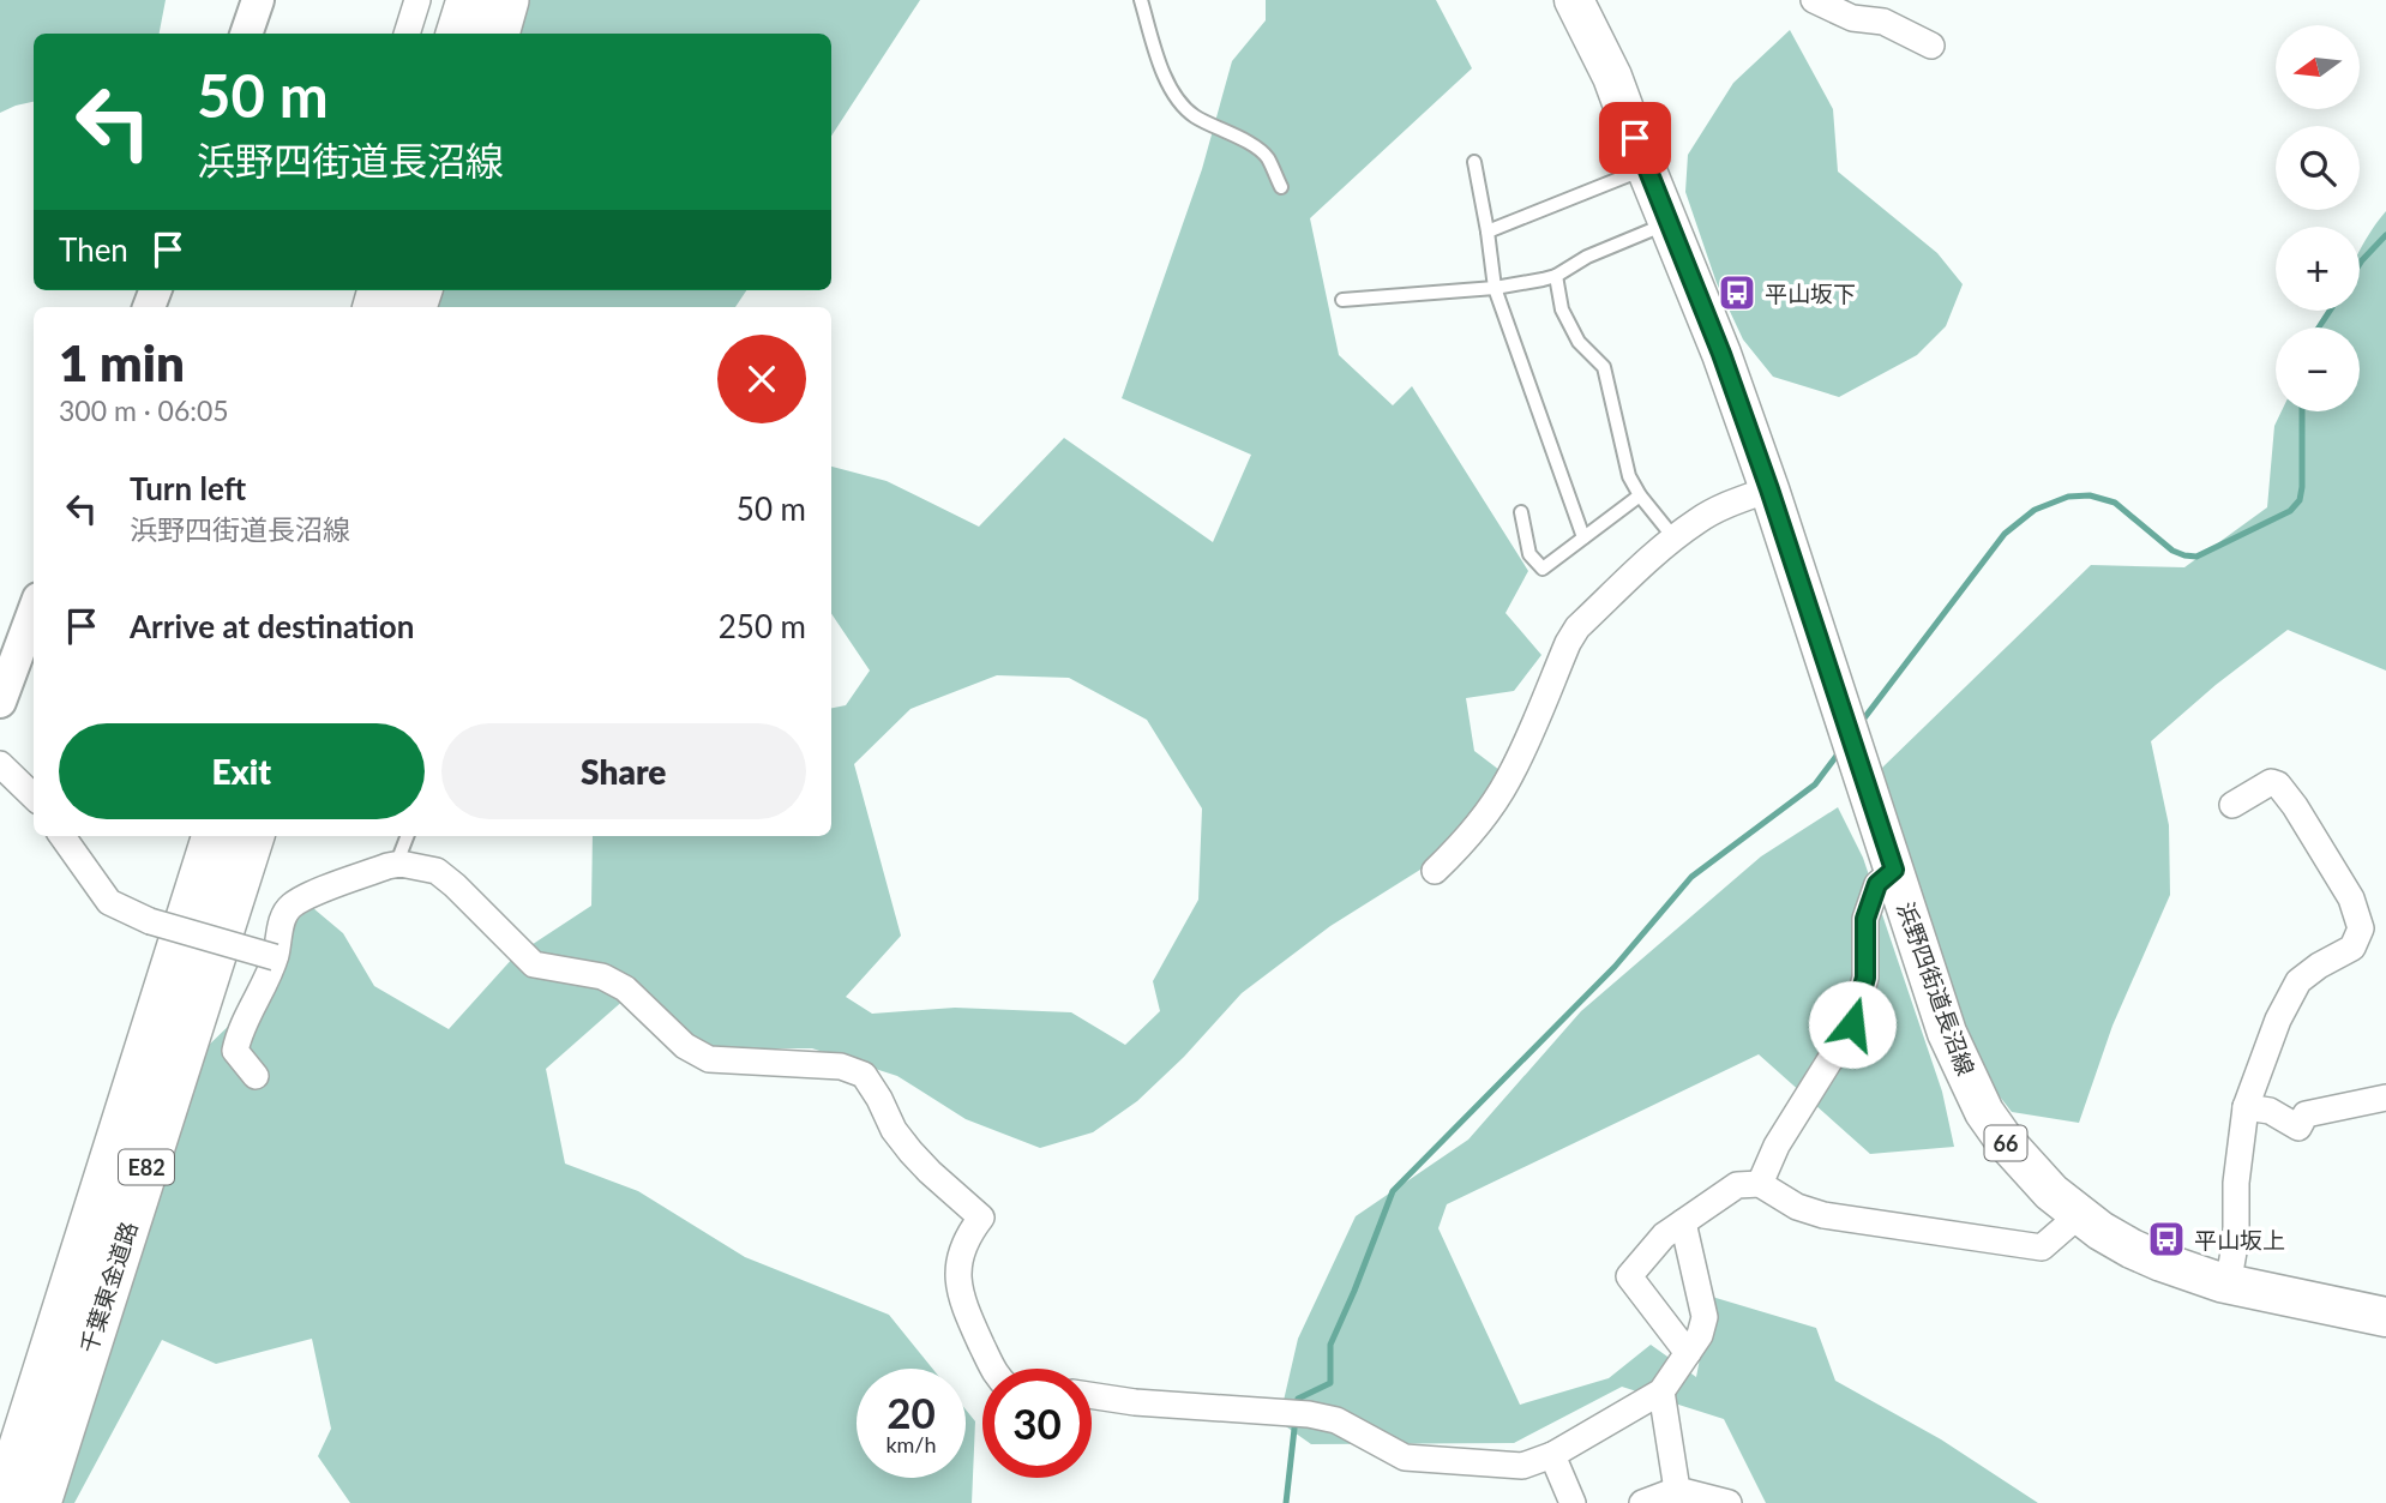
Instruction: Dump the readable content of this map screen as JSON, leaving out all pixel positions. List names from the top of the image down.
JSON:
{
  "streets": {
    "highway": ["E82", "千葉東金道路"],
    "main road": ["浜野四街道長沼線", "66"]
  },
  "places": {
    "bus stop": ["平山坂下", "平山坂上"]
  },
  "north": "left",
  "page": {
    "map_buttons": ["+", "−"],
    "turn": ["50 m", "浜野四街道長沼線"],
    "then": "Then",
    "heading": ["1 min", "300 m · 06:05"],
    "list": [
      {
        "name": "Turn left",
        "note": "浜野四街道長沼線",
        "value": "50 m"
      },
      {
        "name": "Arrive at destination",
        "value": "250 m"
      }
    ],
    "buttons": ["Exit", "Share"],
    "speed": "20 km/h",
    "limit": "30"
  }
}
